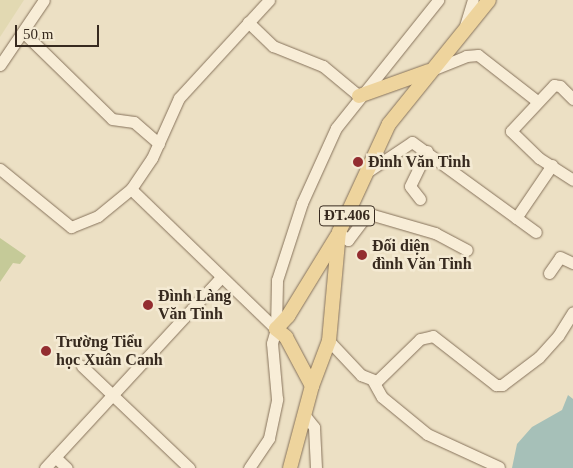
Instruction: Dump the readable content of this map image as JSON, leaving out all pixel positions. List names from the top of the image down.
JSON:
{
  "streets": {
    "main road": ["ĐT.406"]
  },
  "places": [
    "Đình Văn Tinh",
    "Đối diện đình Văn Tinh",
    "Đình Làng Văn Tinh",
    "Trường Tiểu học Xuân Canh"
  ],
  "scale_bar": "50 m"
}
